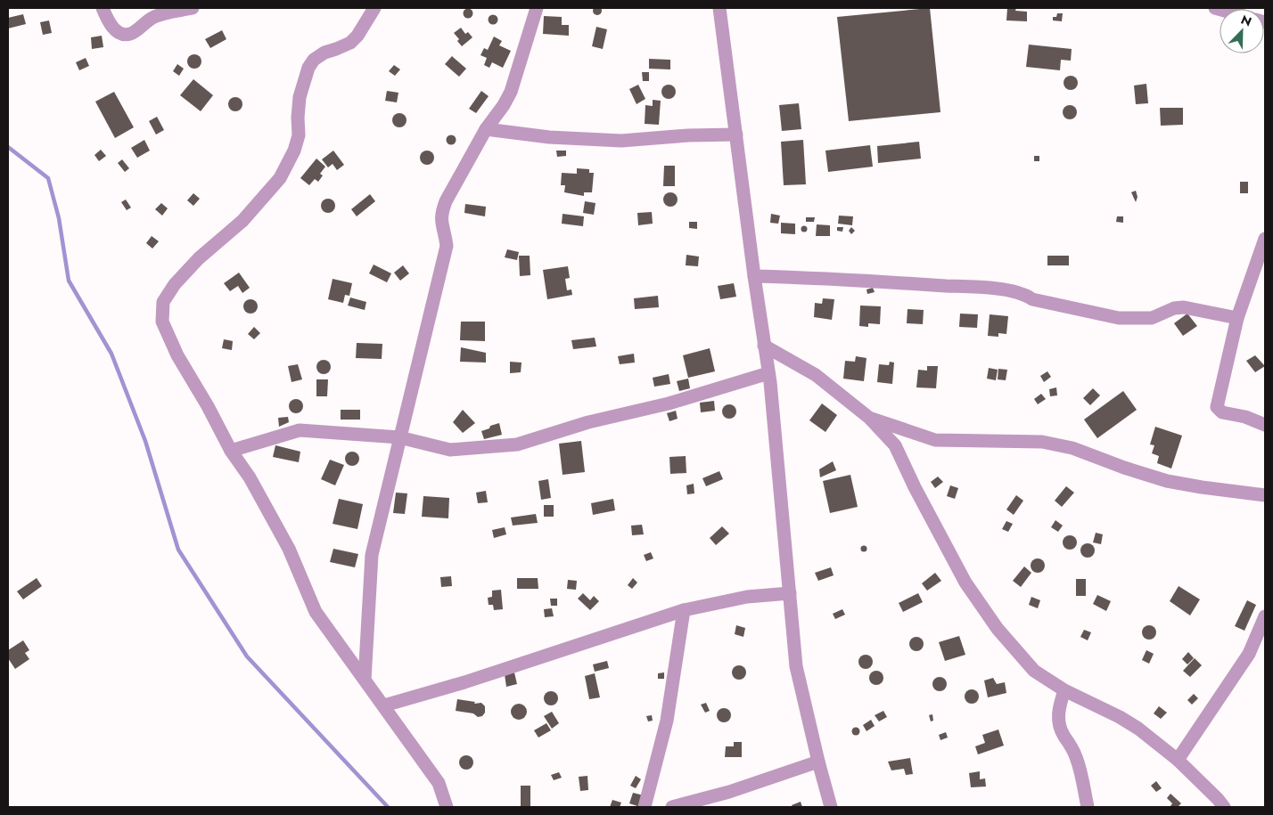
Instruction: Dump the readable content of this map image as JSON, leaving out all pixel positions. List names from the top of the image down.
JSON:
{
  "north": "top right"
}
